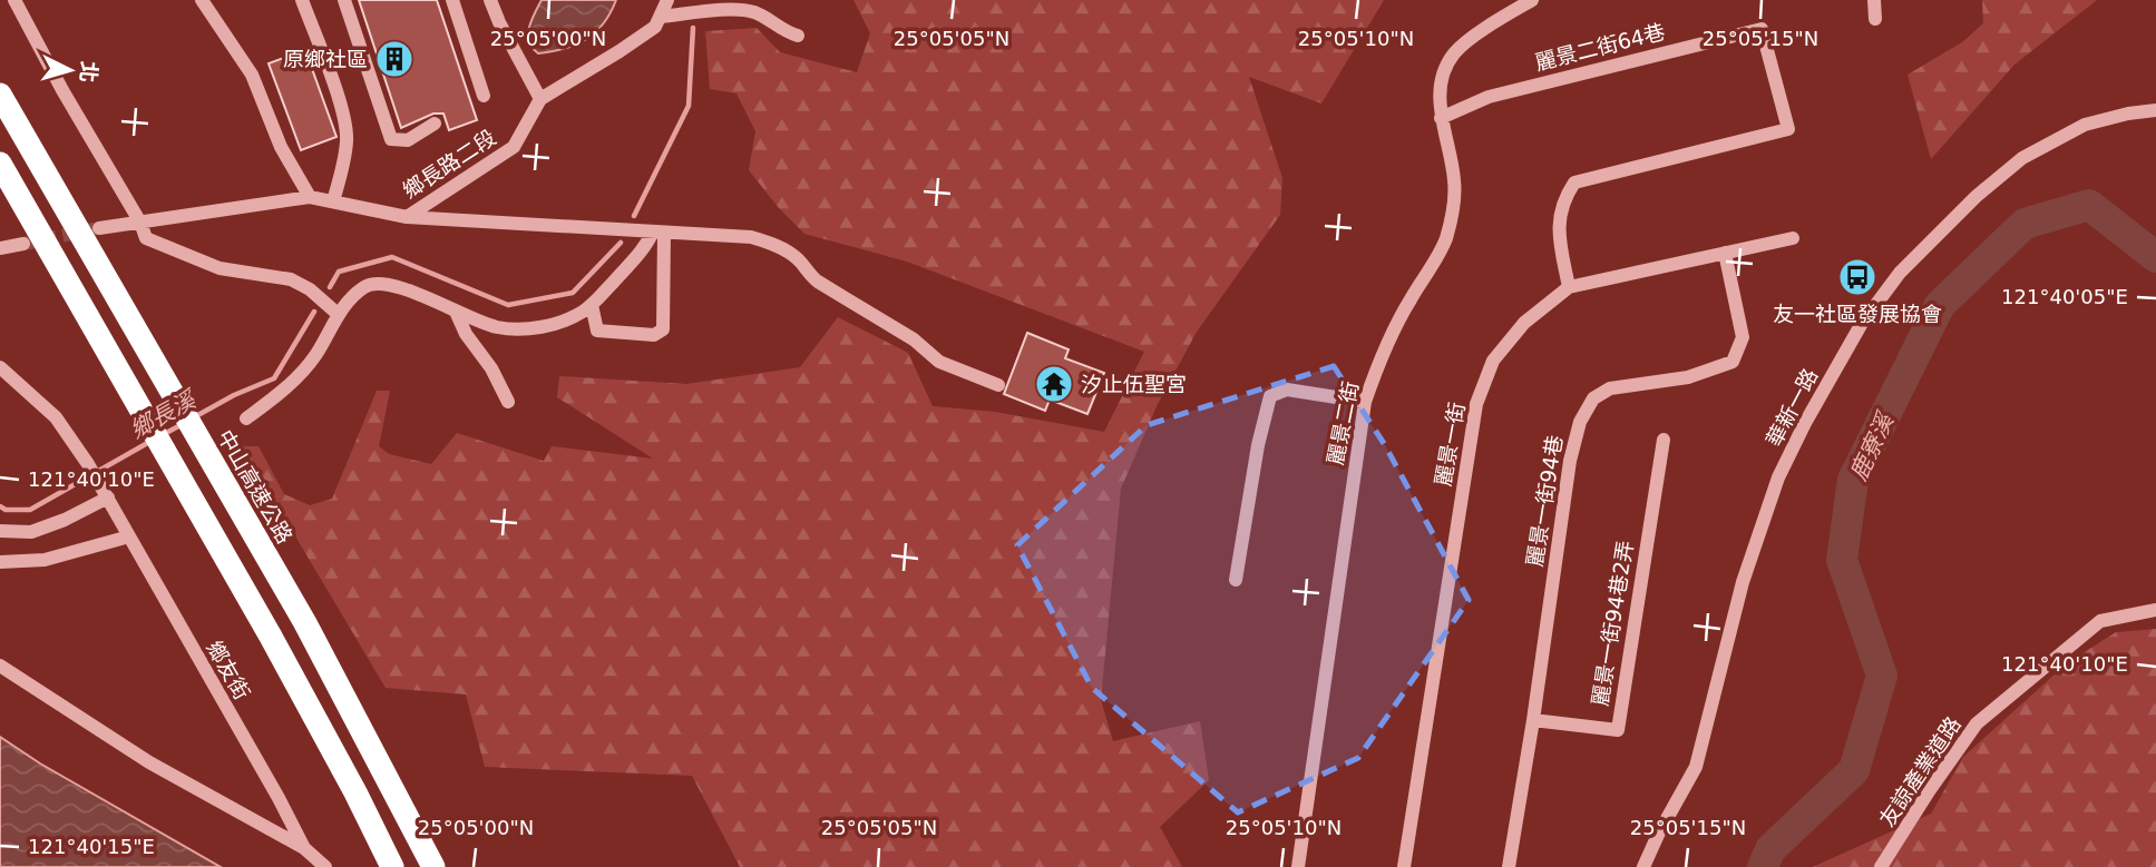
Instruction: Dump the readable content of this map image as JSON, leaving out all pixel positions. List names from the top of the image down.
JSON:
{
  "streets": {
    "highway": ["中山高速公路"],
    "street": [
      "麗景二街64巷",
      "鄉長路二段",
      "華新一路",
      "麗景二街",
      "麗景一街",
      "麗景一街94巷",
      "麗景一街94巷2弄",
      "鄉友街",
      "友諒產業道路"
    ]
  },
  "crossings": [
    ["麗景二街64巷", "麗景二街"],
    ["麗景二街64巷", "麗景一街"],
    ["麗景一街", "麗景一街94巷"],
    ["麗景一街94巷", "麗景一街94巷2弄"]
  ],
  "water": ["鄉長溪", "鹿寮溪"],
  "places": {
    "building": ["原鄉社區"],
    "bus stop": ["友一社區發展協會"],
    "temple": ["汐止伍聖宮"]
  },
  "north": "right",
  "coordinates": [
    "25°05'00\"N",
    "25°05'05\"N",
    "25°05'10\"N",
    "25°05'15\"N",
    "121°40'05\"E",
    "121°40'10\"E",
    "121°40'15\"E"
  ]
}
